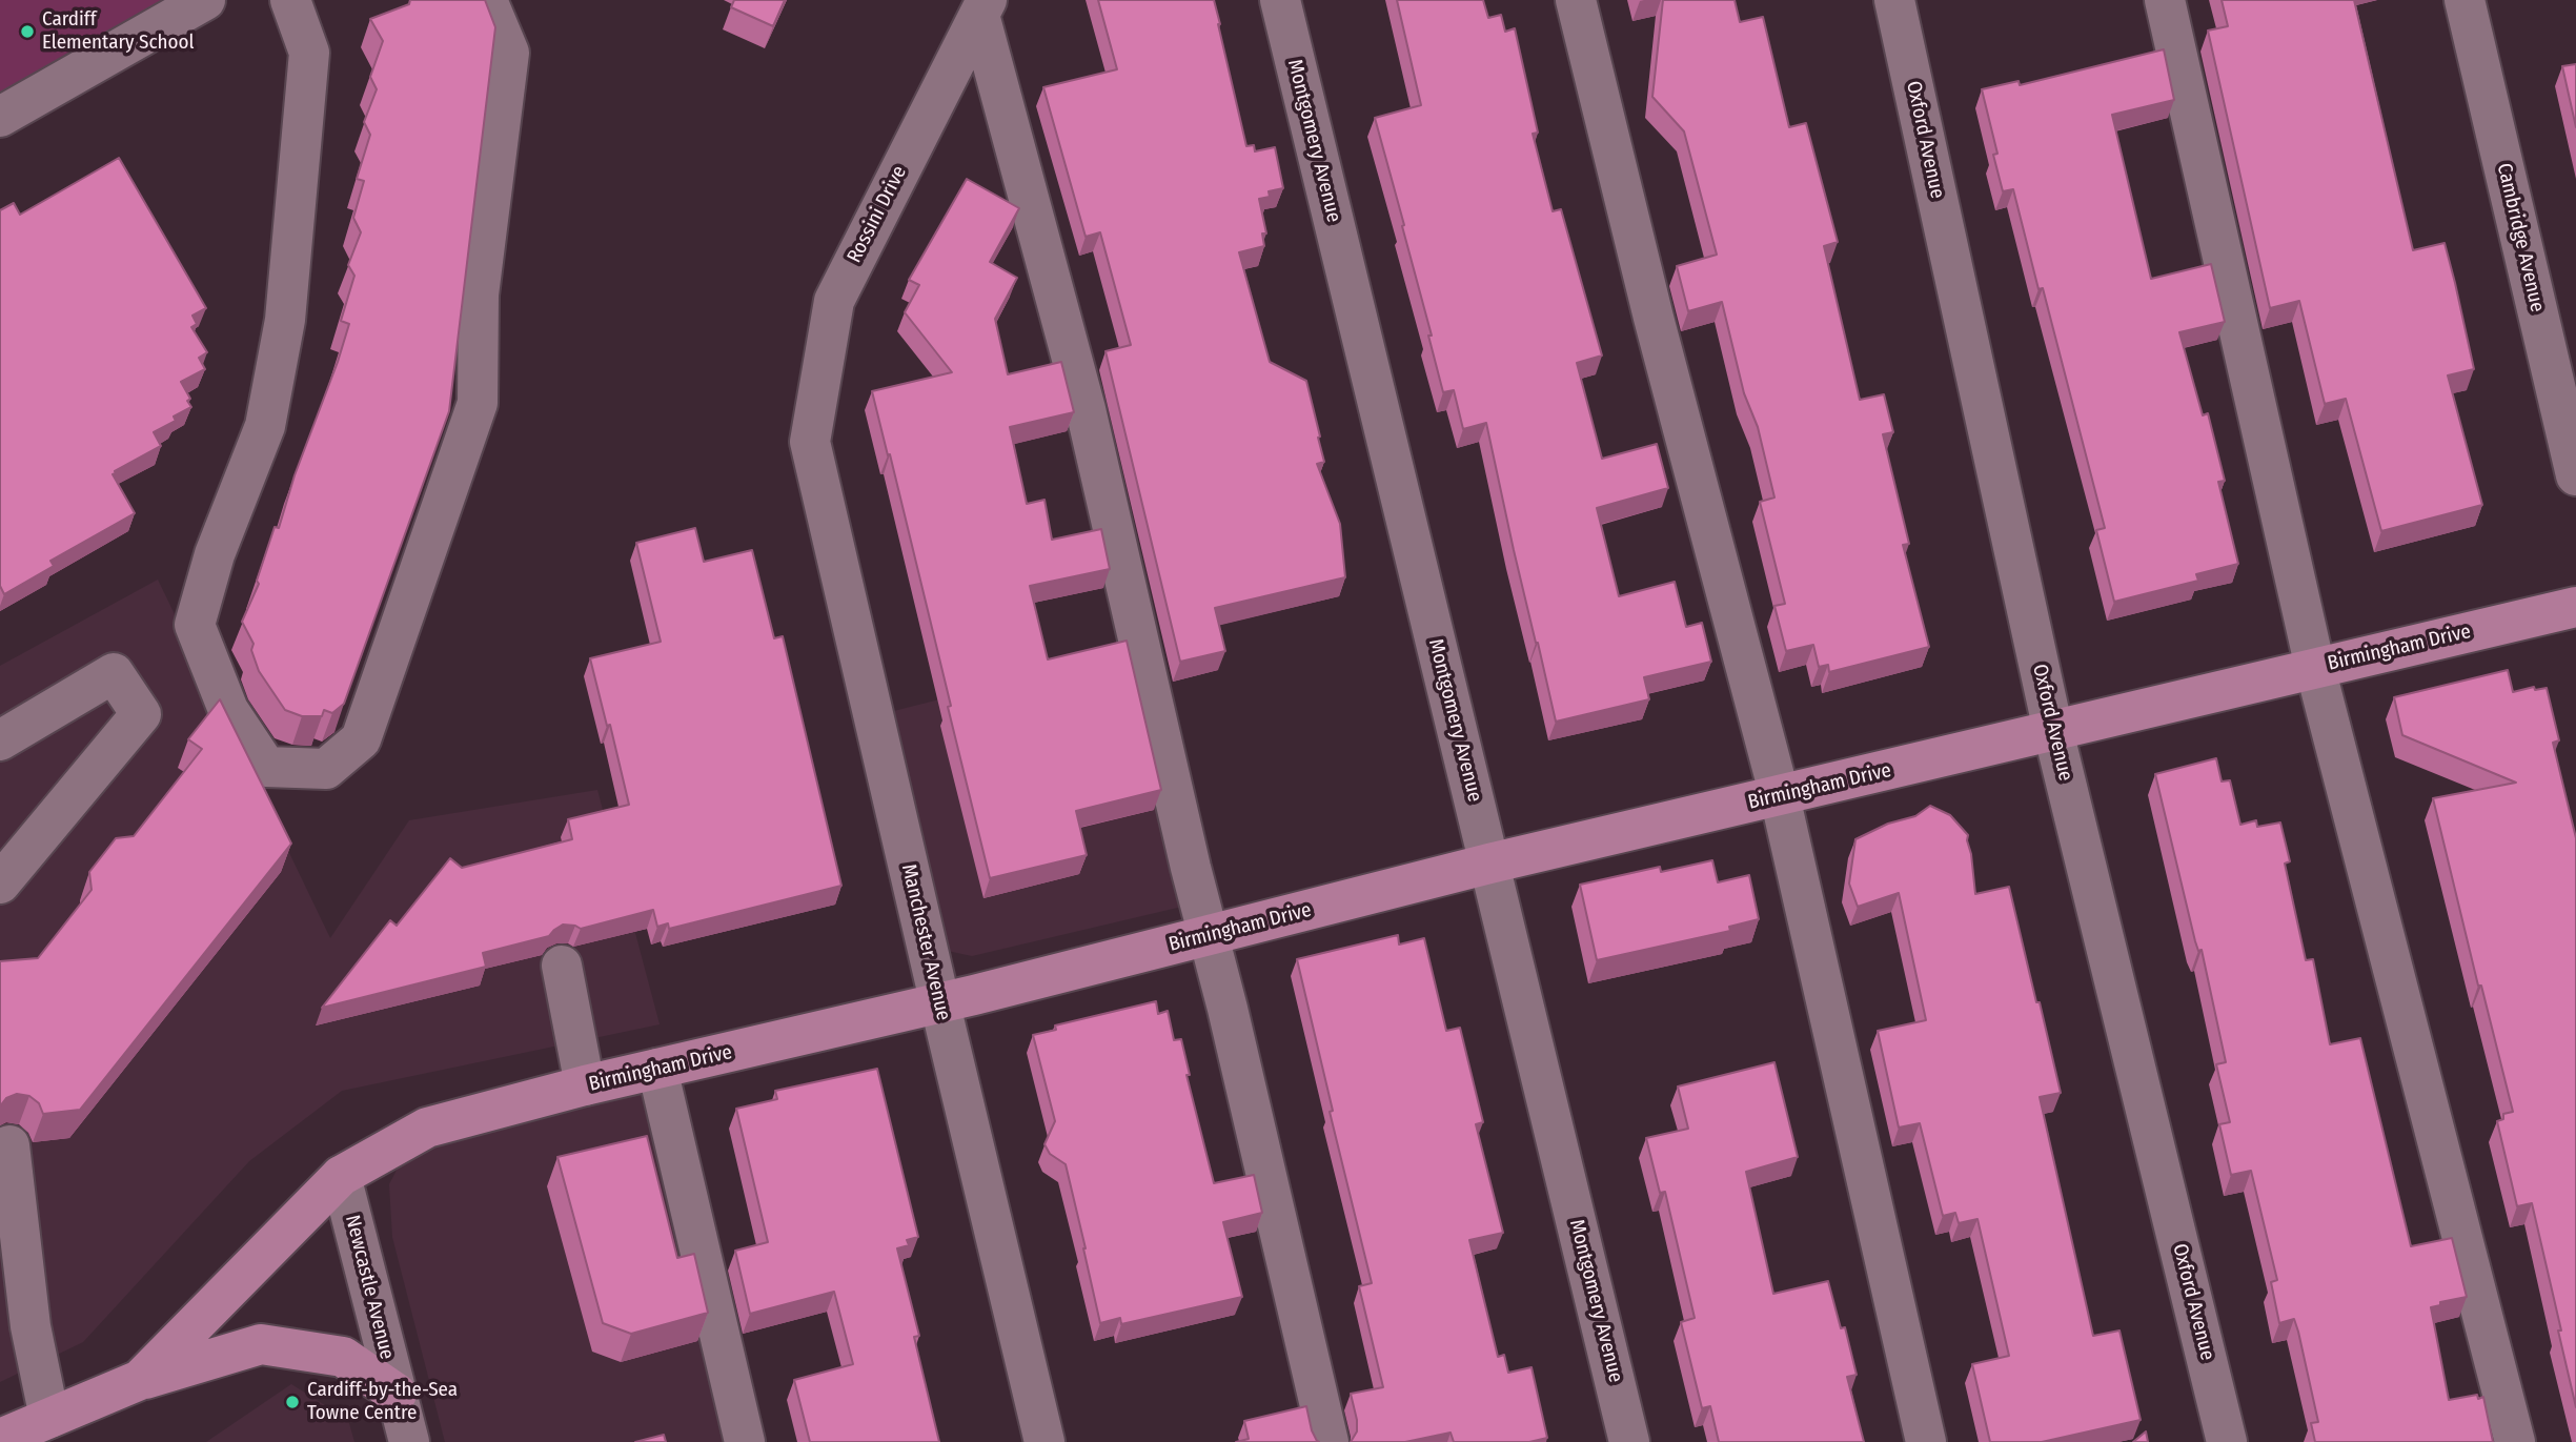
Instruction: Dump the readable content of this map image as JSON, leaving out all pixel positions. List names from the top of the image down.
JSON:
{
  "streets": {
    "main road": ["Birmingham Drive"],
    "street": [
      "Oxford Avenue",
      "Montgomery Avenue",
      "Rossini Drive",
      "Cambridge Avenue",
      "Manchester Avenue",
      "Newcastle Avenue"
    ]
  },
  "crossings": [
    ["Oxford Avenue", "Birmingham Drive"],
    ["Montgomery Avenue", "Birmingham Drive"],
    ["Rossini Drive", "Manchester Avenue"],
    ["Birmingham Drive", "Manchester Avenue"],
    ["Birmingham Drive", "Newcastle Avenue"]
  ],
  "places": ["Cardiff Elementary School", "Cardiff-by-the-Sea Towne Centre"]
}
